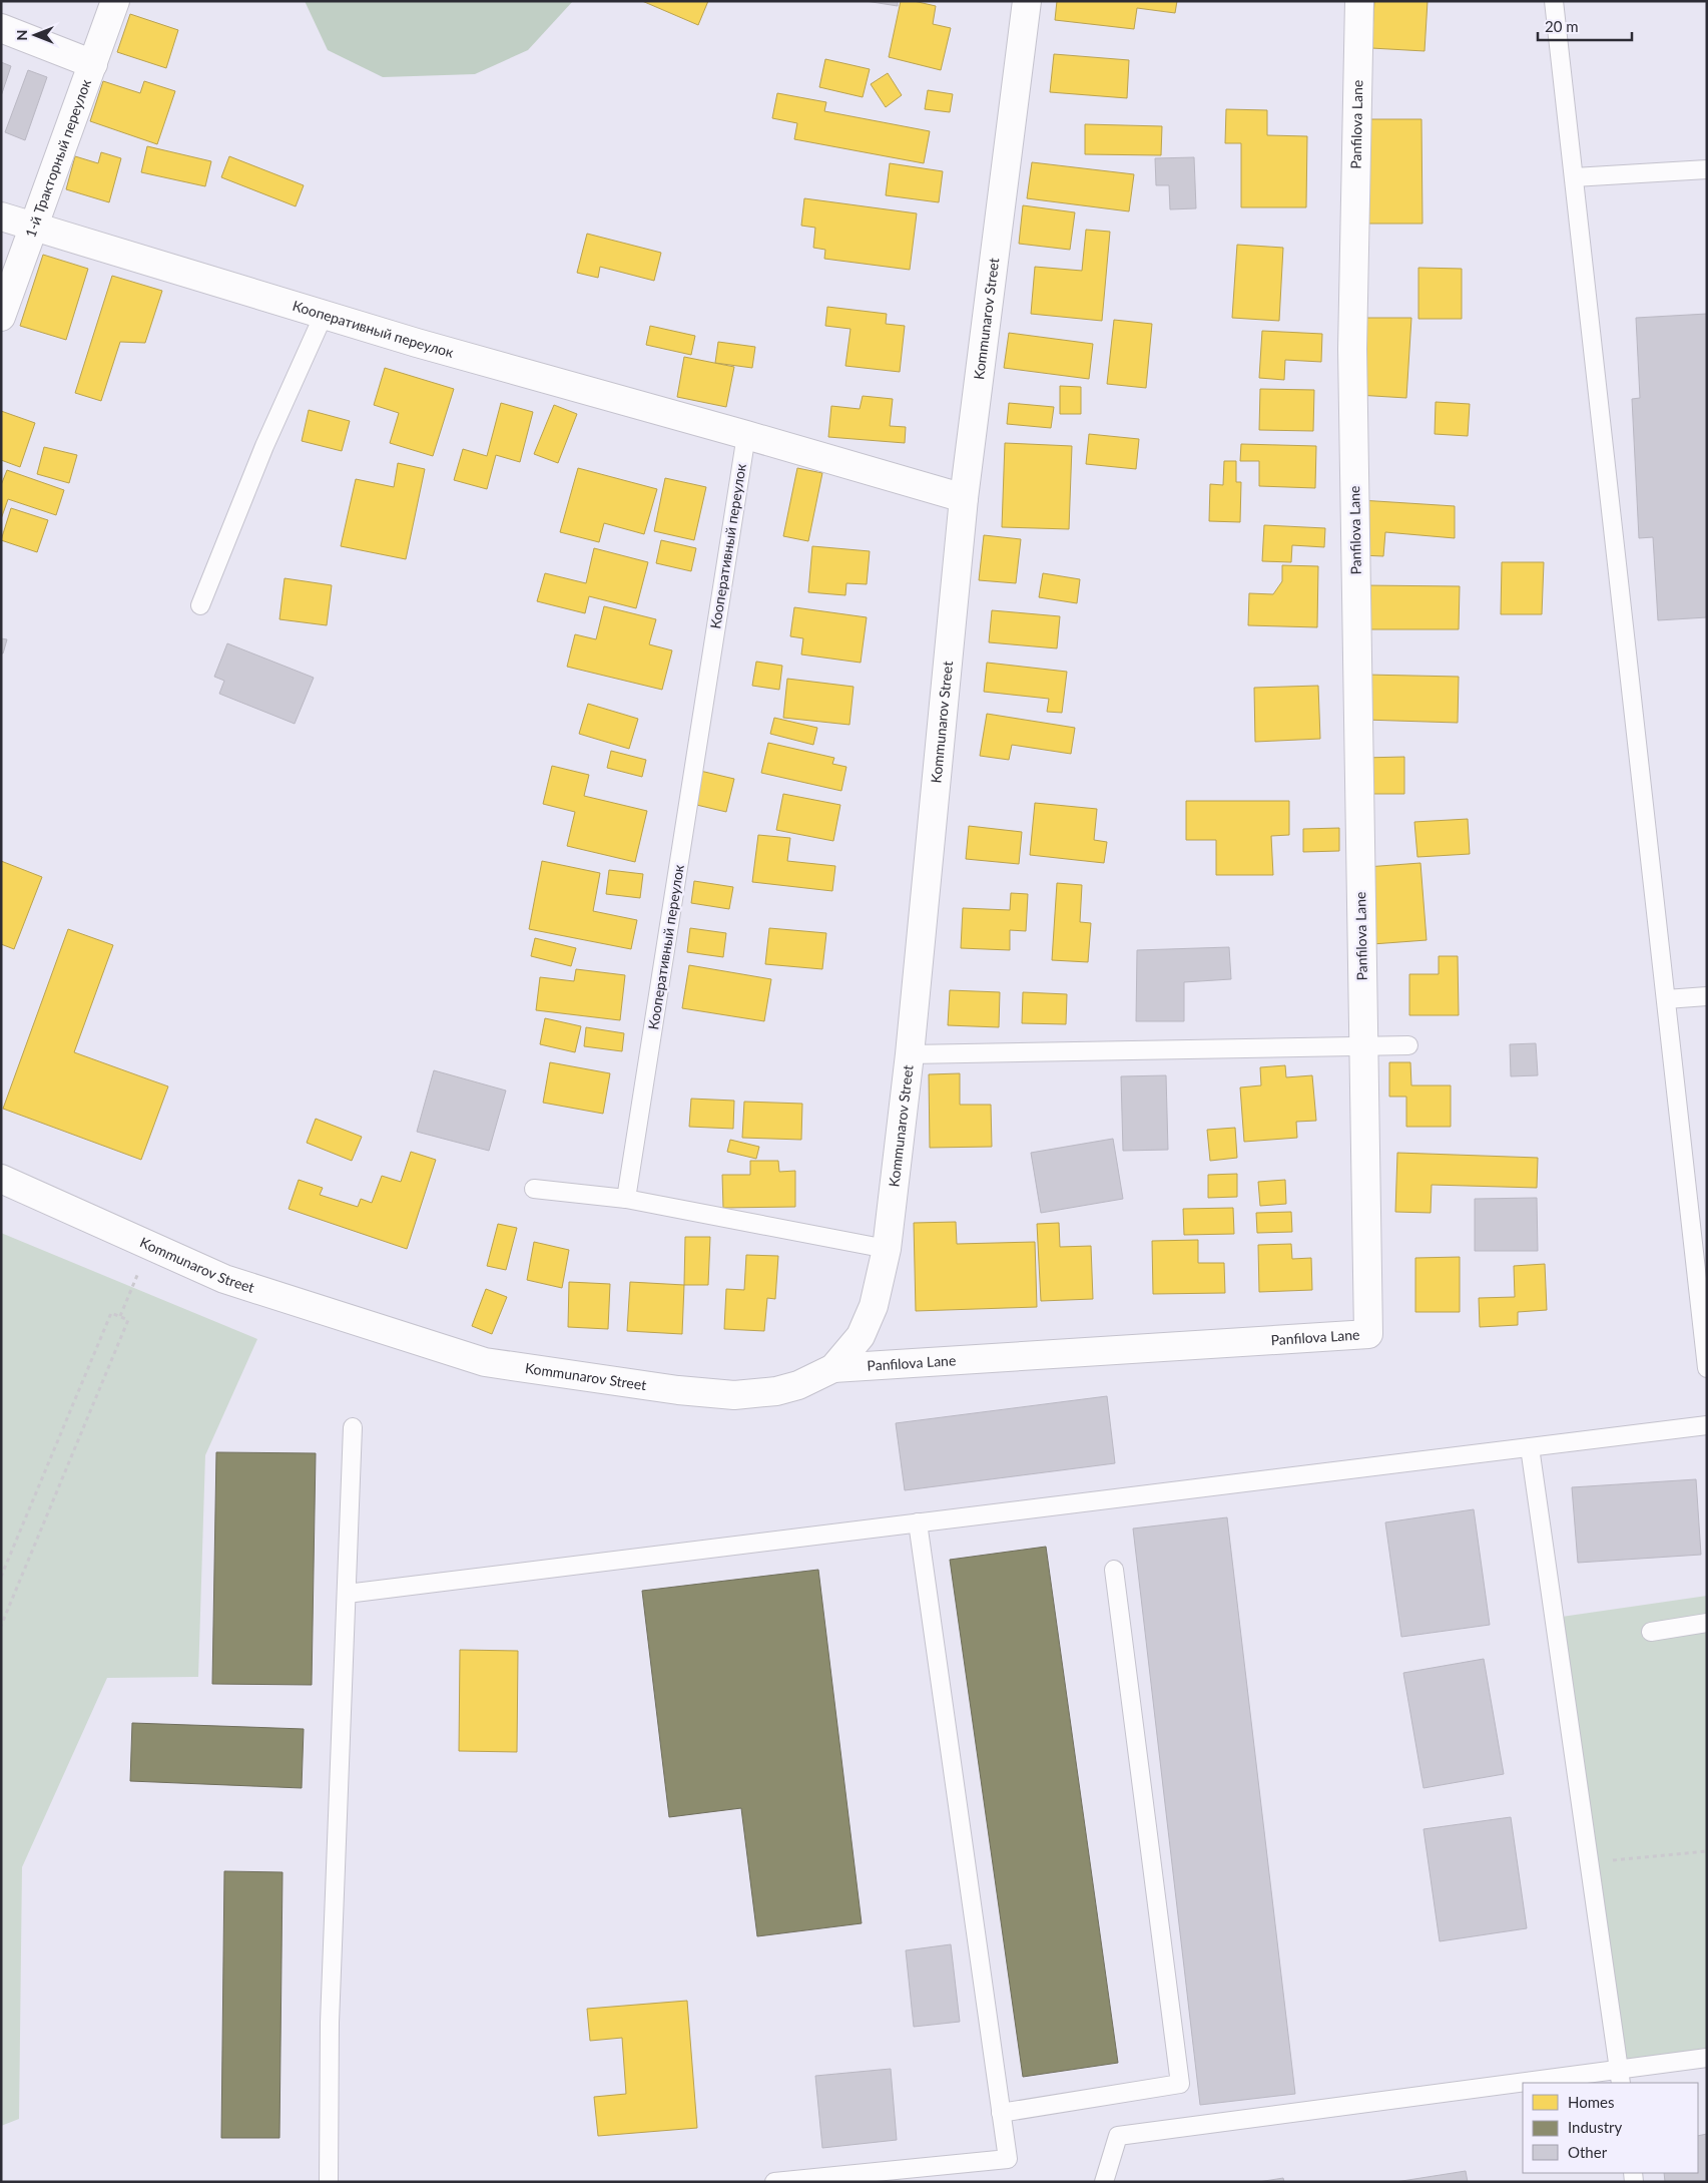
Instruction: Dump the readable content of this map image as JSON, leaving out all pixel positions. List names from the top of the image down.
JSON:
{
  "streets": {
    "street": [
      "Panfilova Lane",
      "1-й Тракторный переулок",
      "Kommunarov Street",
      "Кооперативный переулок"
    ]
  },
  "crossings": [
    ["Panfilova Lane", "Kommunarov Street"],
    ["1-й Тракторный переулок", "Кооперативный переулок"],
    ["Kommunarov Street", "Кооперативный переулок"]
  ],
  "legend": ["Homes", "Industry", "Other"],
  "scale_bar": "20 m",
  "north": "left"
}
